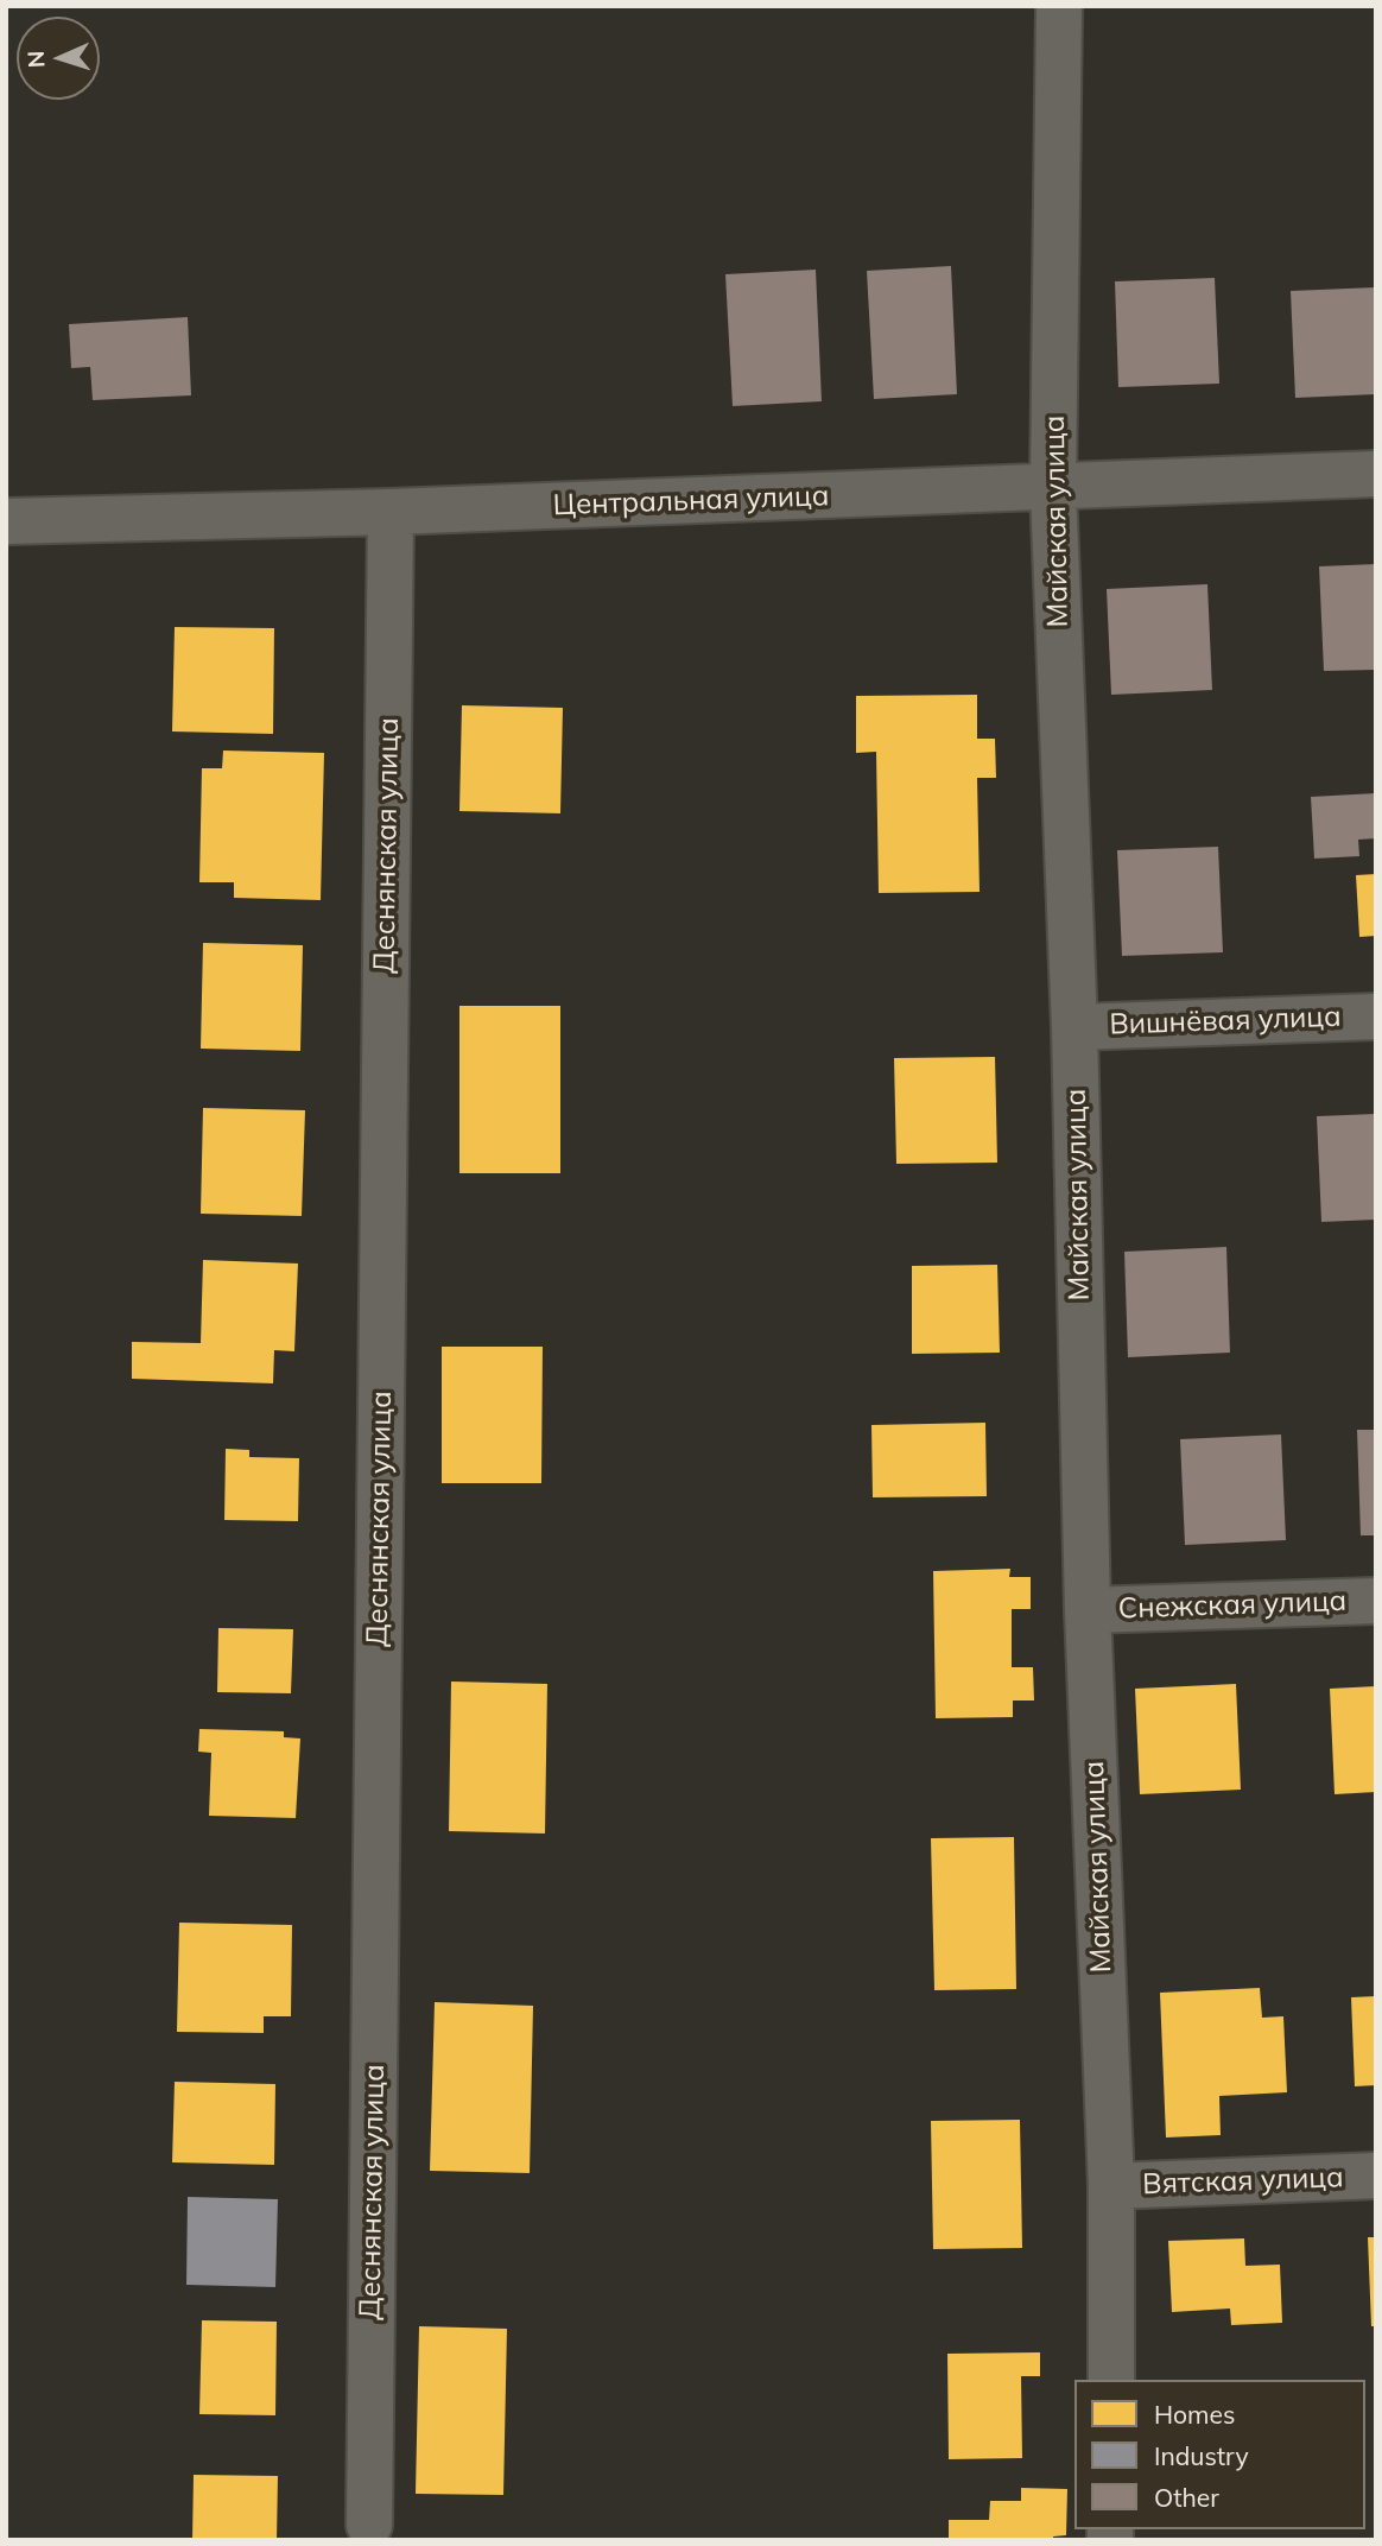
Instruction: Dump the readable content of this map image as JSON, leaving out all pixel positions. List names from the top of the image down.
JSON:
{
  "streets": {
    "street": [
      "Центральная улица",
      "Майская улица",
      "Деснянская улица",
      "Вишнёвая улица",
      "Снежская улица",
      "Вятская улица"
    ]
  },
  "crossings": [
    ["Центральная улица", "Майская улица"],
    ["Центральная улица", "Деснянская улица"],
    ["Майская улица", "Вишнёвая улица"],
    ["Майская улица", "Снежская улица"],
    ["Майская улица", "Вятская улица"]
  ],
  "legend": ["Homes", "Industry", "Other"],
  "north": "left"
}
